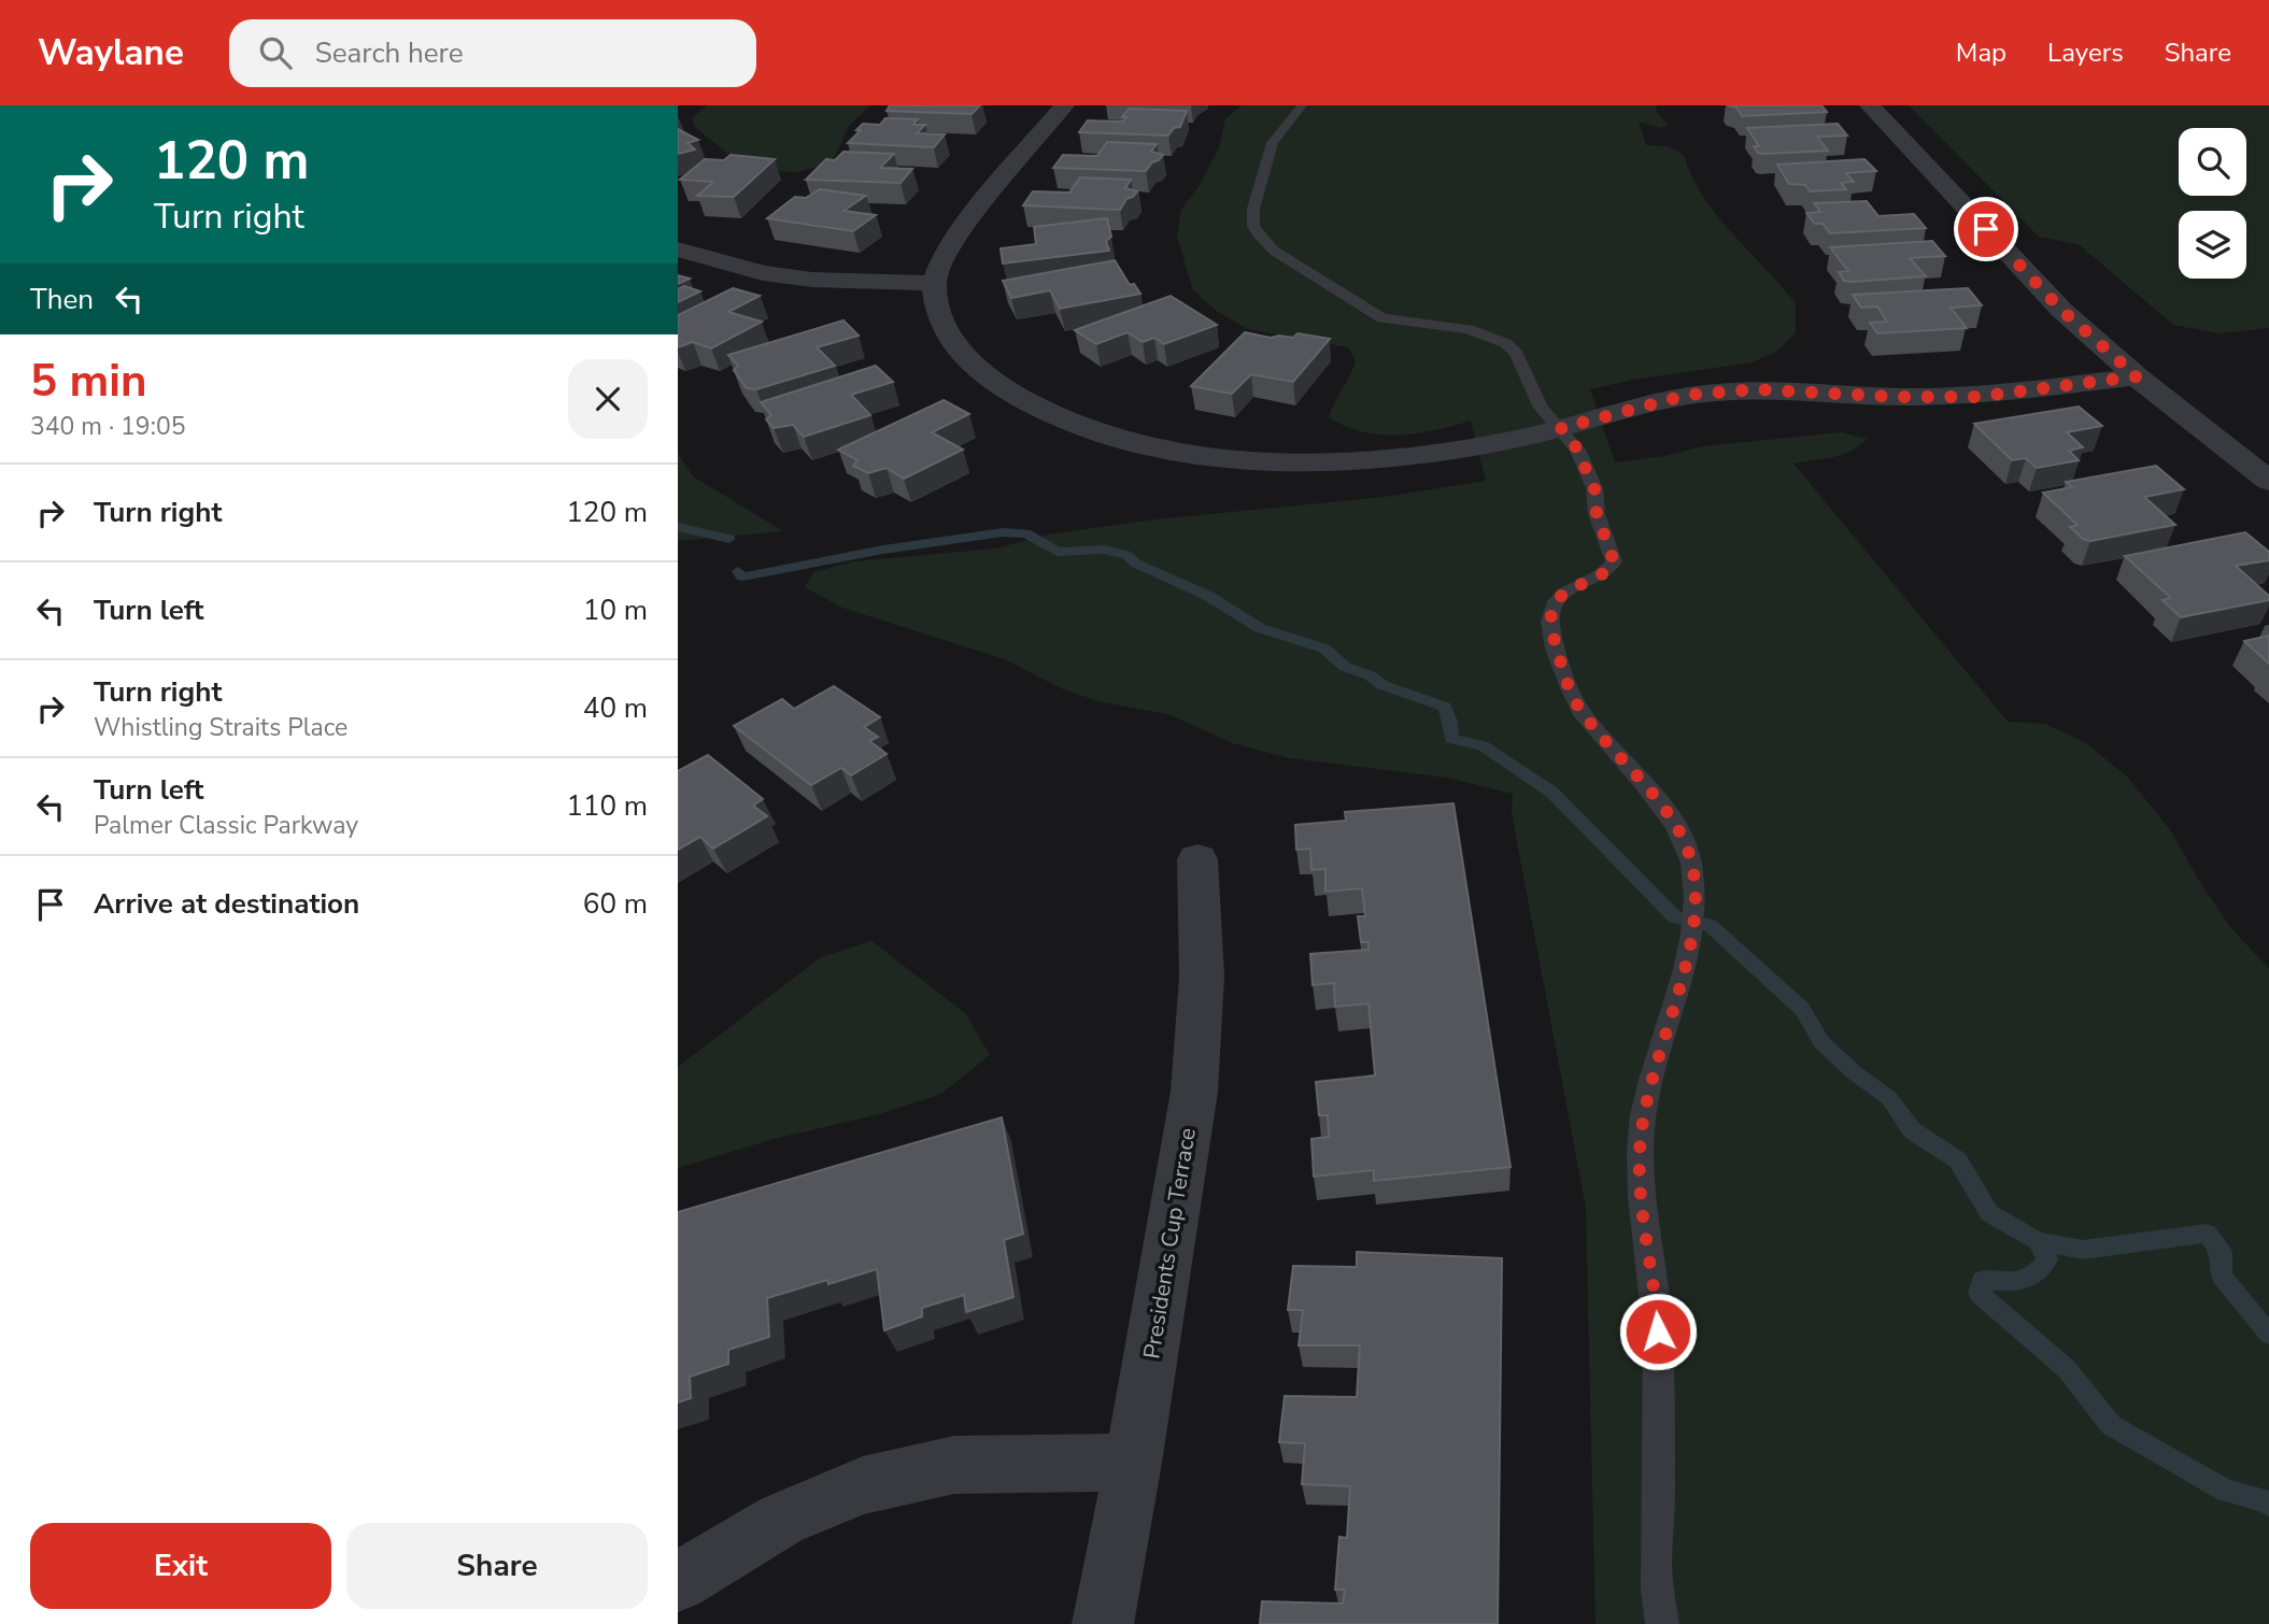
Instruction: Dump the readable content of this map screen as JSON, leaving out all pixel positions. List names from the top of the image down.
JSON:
{
  "streets": {
    "street": ["Presidents Cup Terrace"]
  },
  "page": {
    "header": "Waylane",
    "search": "Search here",
    "nav": ["Map", "Layers", "Share"],
    "turn": ["120 m", "Turn right"],
    "then": "Then",
    "heading": ["5 min", "340 m · 19:05"],
    "list": [
      {
        "name": "Turn right",
        "value": "120 m"
      },
      {
        "name": "Turn left",
        "value": "10 m"
      },
      {
        "name": "Turn right",
        "note": "Whistling Straits Place",
        "value": "40 m"
      },
      {
        "name": "Turn left",
        "note": "Palmer Classic Parkway",
        "value": "110 m"
      },
      {
        "name": "Arrive at destination",
        "value": "60 m"
      }
    ],
    "buttons": ["Exit", "Share"]
  }
}
